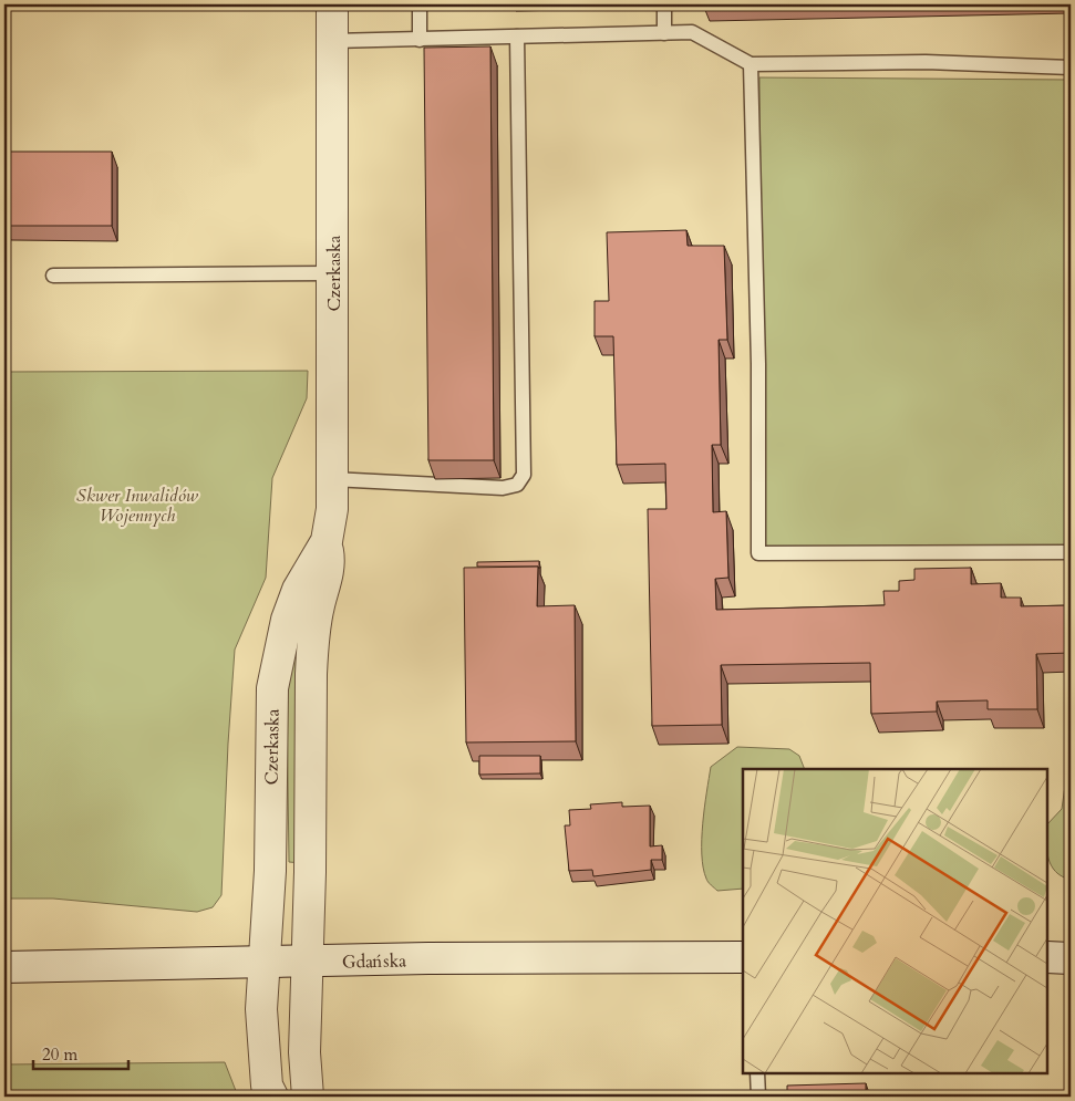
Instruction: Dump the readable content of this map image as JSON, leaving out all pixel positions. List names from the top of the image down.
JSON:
{
  "streets": {
    "street": ["Czerkaska", "Gdańska"]
  },
  "crossings": [
    ["Czerkaska", "Gdańska"]
  ],
  "parks": ["Skwer Inwalidów Wojennych"],
  "scale_bar": "20 m"
}
